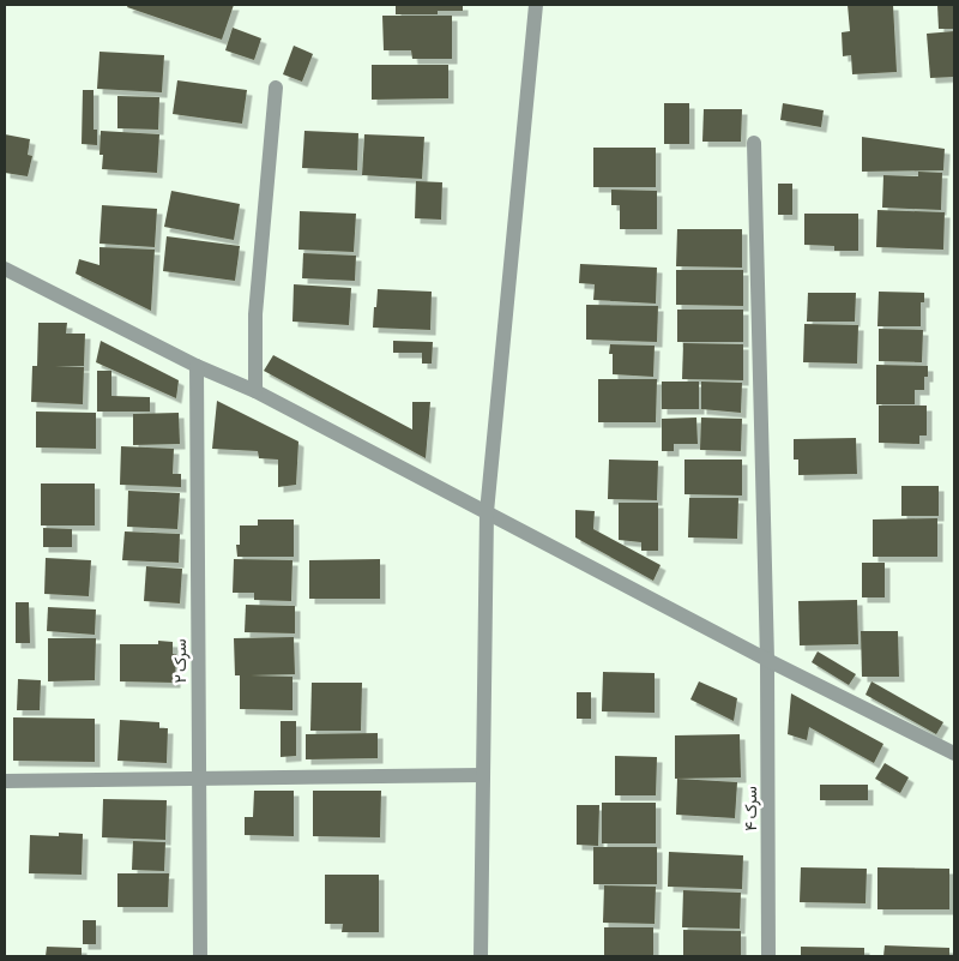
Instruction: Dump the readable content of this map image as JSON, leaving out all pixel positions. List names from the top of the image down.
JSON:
{
  "streets": {
    "street": ["سرک ۲", "سرک ۴"]
  }
}
